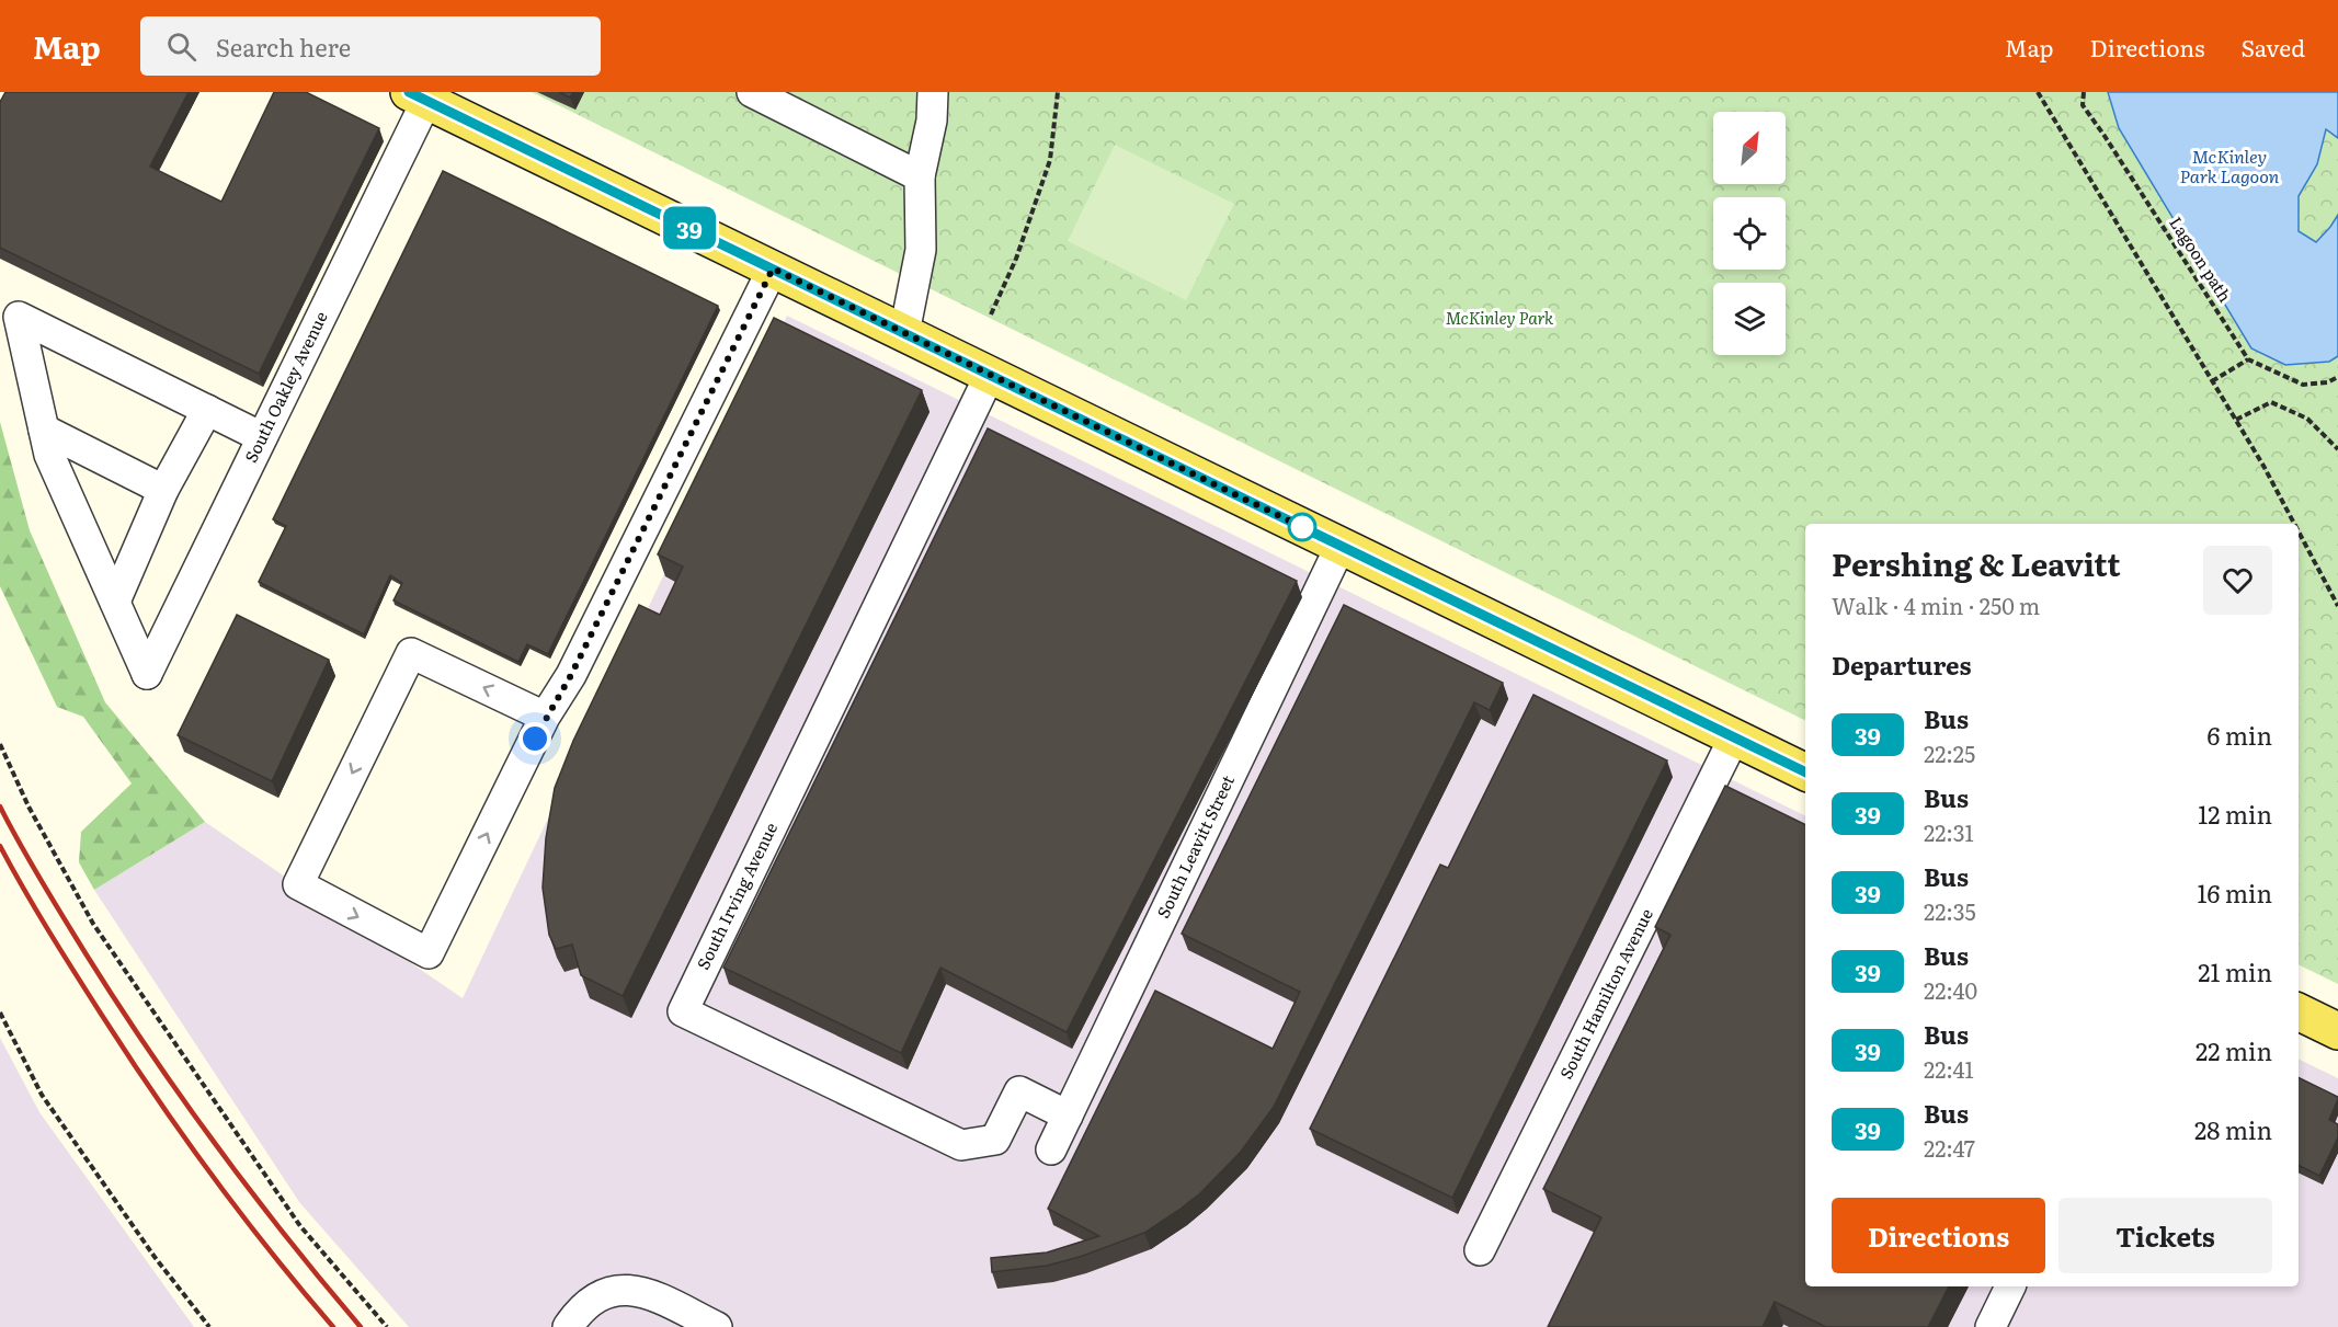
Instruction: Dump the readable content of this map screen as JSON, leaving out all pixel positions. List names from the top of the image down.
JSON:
{
  "streets": {
    "street": [
      "South Oakley Avenue",
      "South Leavitt Street",
      "South Irving Avenue",
      "South Hamilton Avenue"
    ],
    "path": ["Lagoon path"]
  },
  "crossings": [
    ["South Leavitt Street", "South Irving Avenue"]
  ],
  "water": ["McKinley Park Lagoon"],
  "parks": ["McKinley Park"],
  "lines": ["bus line 39"],
  "north": "top right",
  "page": {
    "header": "Map",
    "search": "Search here",
    "nav": ["Map", "Directions", "Saved"],
    "on_map": "39",
    "heading": [
      ["Pershing & Leavitt", "Walk · 4 min · 250 m"],
      "Departures"
    ],
    "list": [
      {
        "mark": "39",
        "name": "Bus",
        "note": "22:25",
        "value": "6 min"
      },
      {
        "mark": "39",
        "name": "Bus",
        "note": "22:31",
        "value": "12 min"
      },
      {
        "mark": "39",
        "name": "Bus",
        "note": "22:35",
        "value": "16 min"
      },
      {
        "mark": "39",
        "name": "Bus",
        "note": "22:40",
        "value": "21 min"
      },
      {
        "mark": "39",
        "name": "Bus",
        "note": "22:41",
        "value": "22 min"
      },
      {
        "mark": "39",
        "name": "Bus",
        "note": "22:47",
        "value": "28 min"
      }
    ],
    "buttons": ["Directions", "Tickets"]
  }
}
